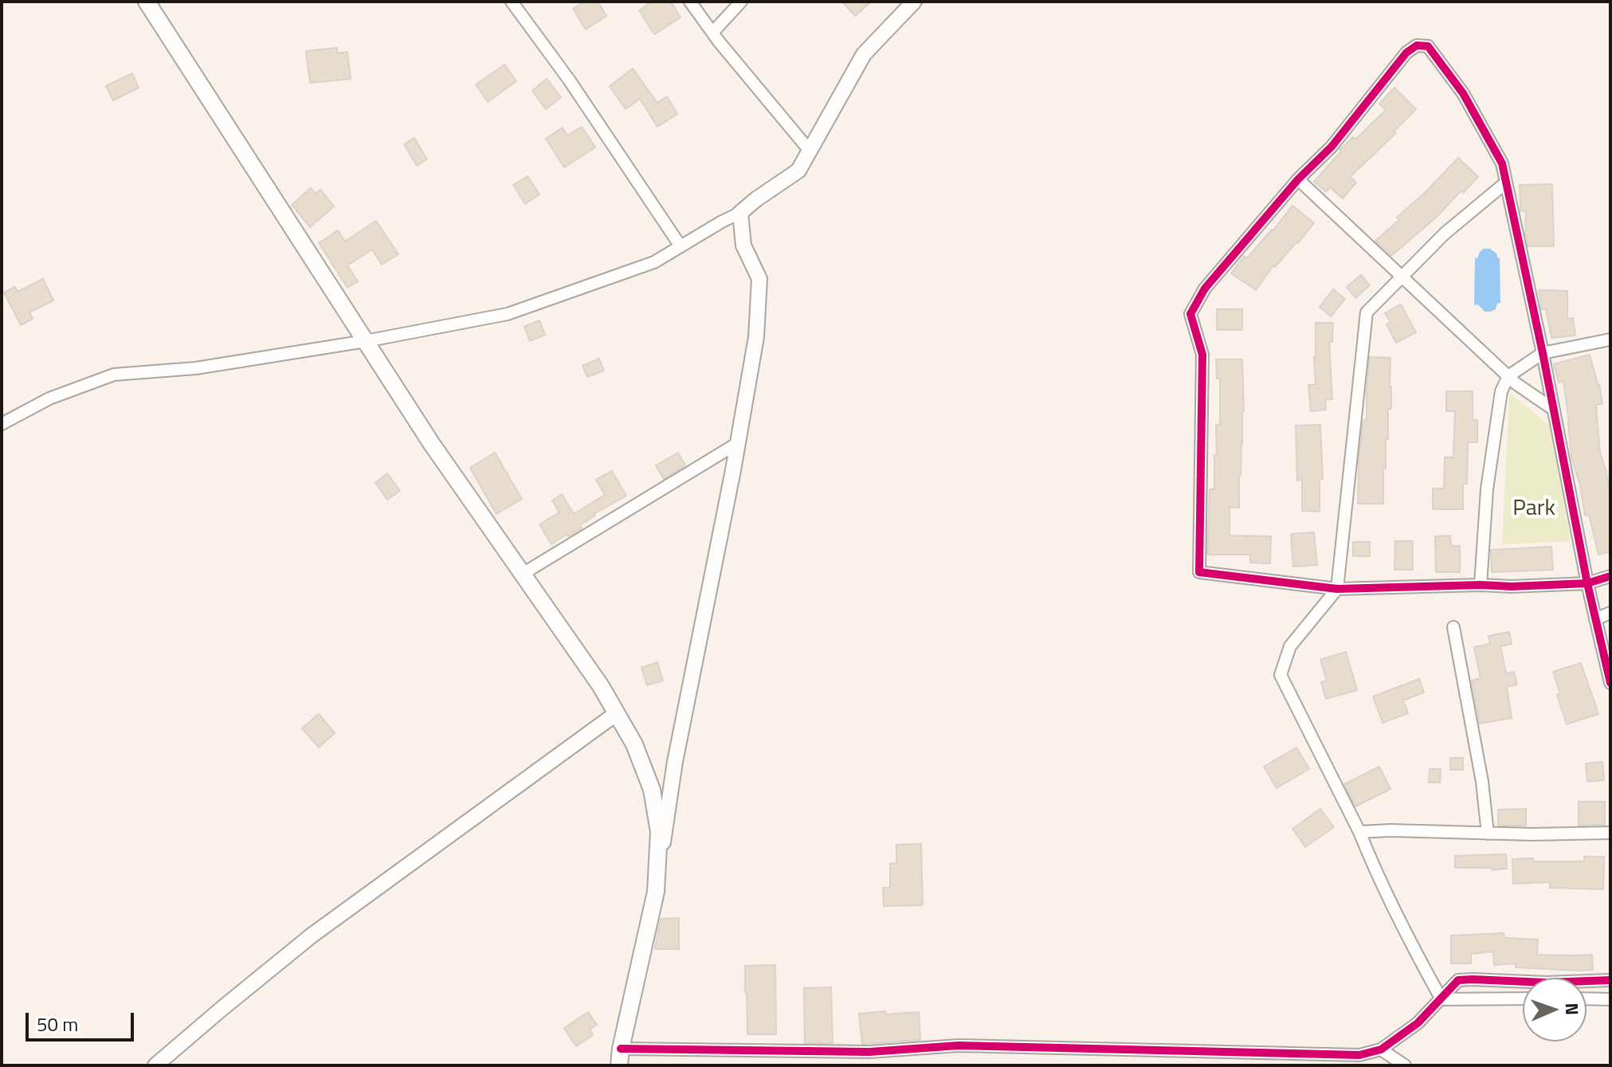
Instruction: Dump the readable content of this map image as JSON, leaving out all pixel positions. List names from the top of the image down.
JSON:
{
  "parks": ["Park"],
  "scale_bar": "50 m",
  "north": "right"
}
